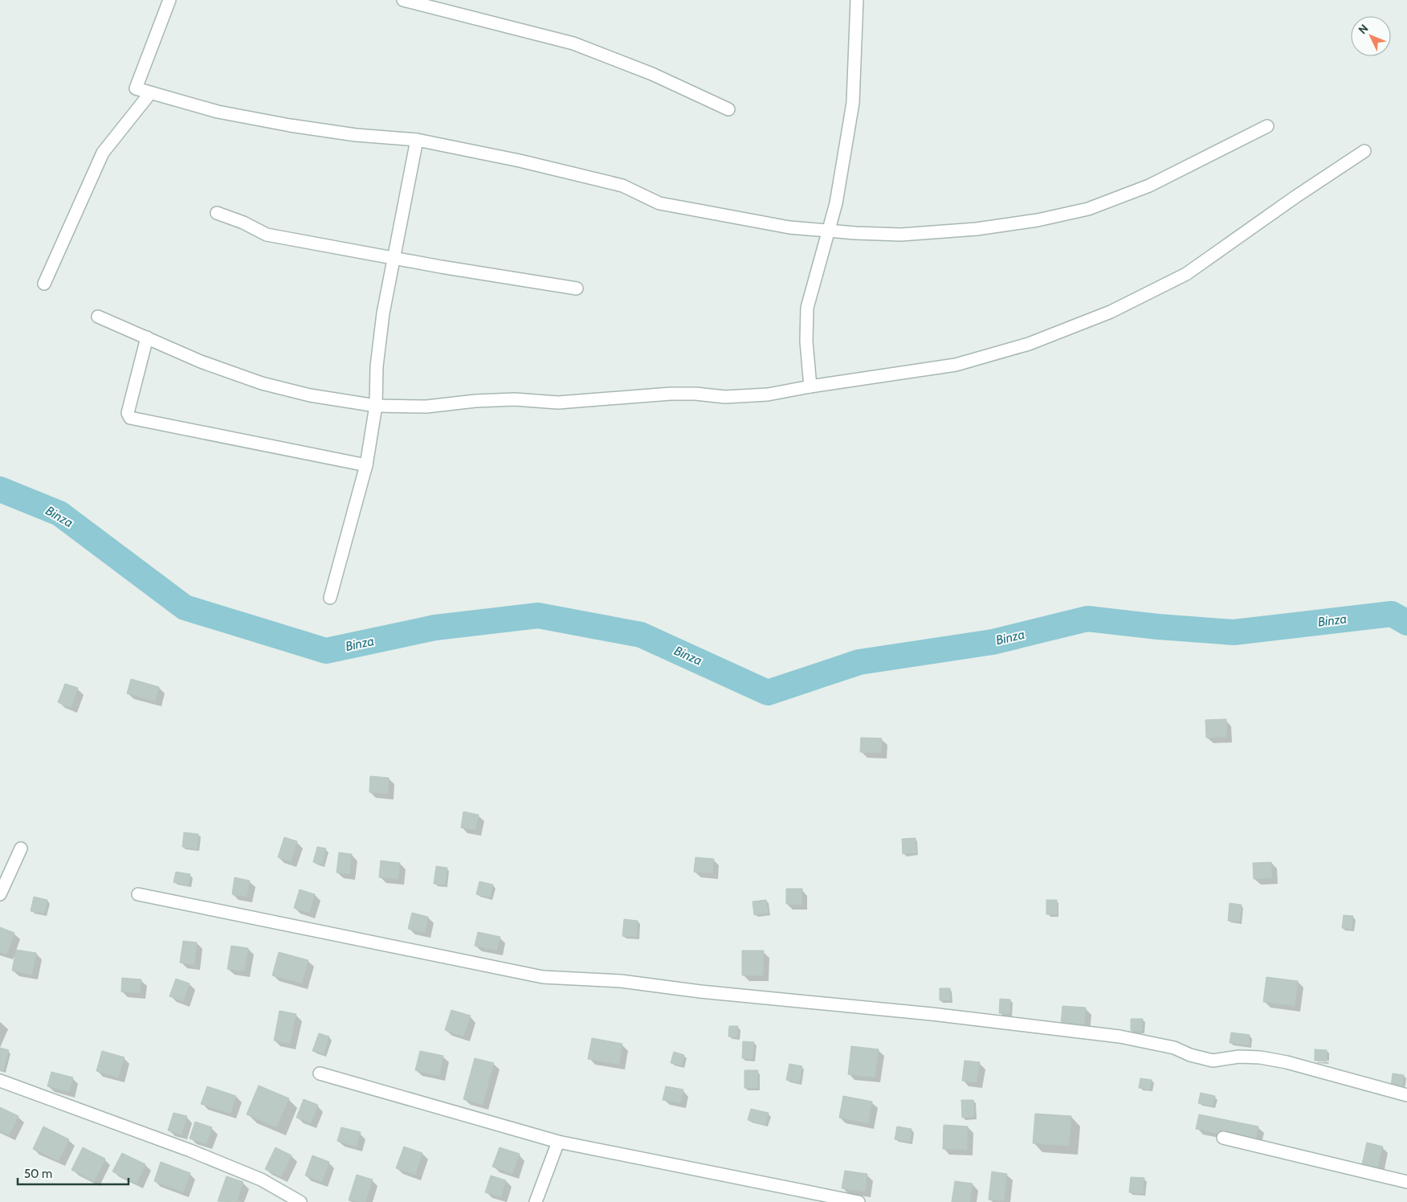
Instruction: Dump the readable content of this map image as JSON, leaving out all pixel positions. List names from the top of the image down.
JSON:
{
  "water": ["Binza"],
  "scale_bar": "50 m",
  "north": "top left"
}
